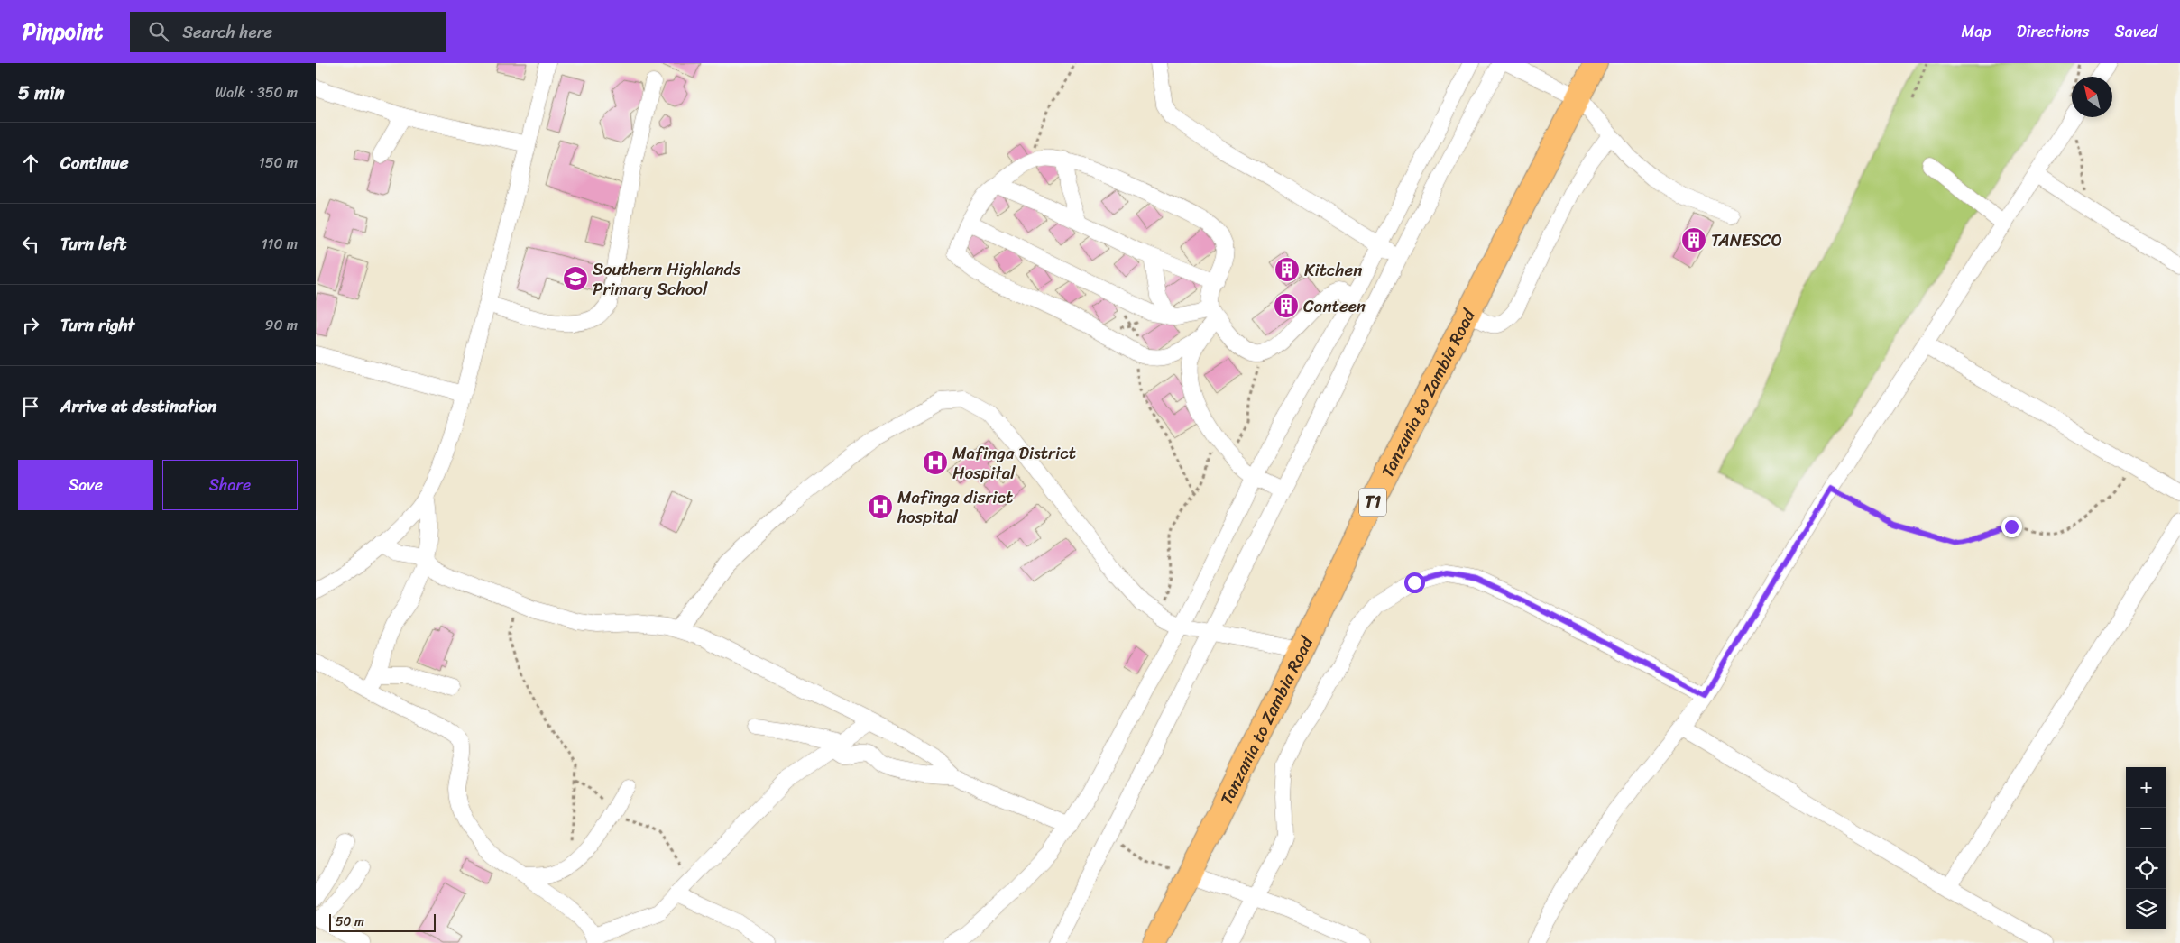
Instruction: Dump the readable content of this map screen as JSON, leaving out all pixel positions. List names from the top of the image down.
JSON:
{
  "streets": {
    "highway": ["Tanzania to Zambia Road", "T1"]
  },
  "places": {
    "building": ["TANESCO", "Kitchen", "Canteen"],
    "school or university": ["Southern Highlands Primary School"],
    "hospital": ["Mafinga District Hospital", "Mafinga disrict hospital"]
  },
  "scale_bar": "50 m",
  "north": "top left",
  "page": {
    "header": "Pinpoint",
    "search": "Search here",
    "nav": ["Map", "Directions", "Saved"],
    "heading": ["5 min", "Walk · 350 m"],
    "list": [
      ["Continue", "150 m"],
      ["Turn left", "110 m"],
      ["Turn right", "90 m"],
      "Arrive at destination"
    ],
    "buttons": ["Save", "Share"],
    "map_buttons": ["+", "−"],
    "scale": "50 m"
  }
}
